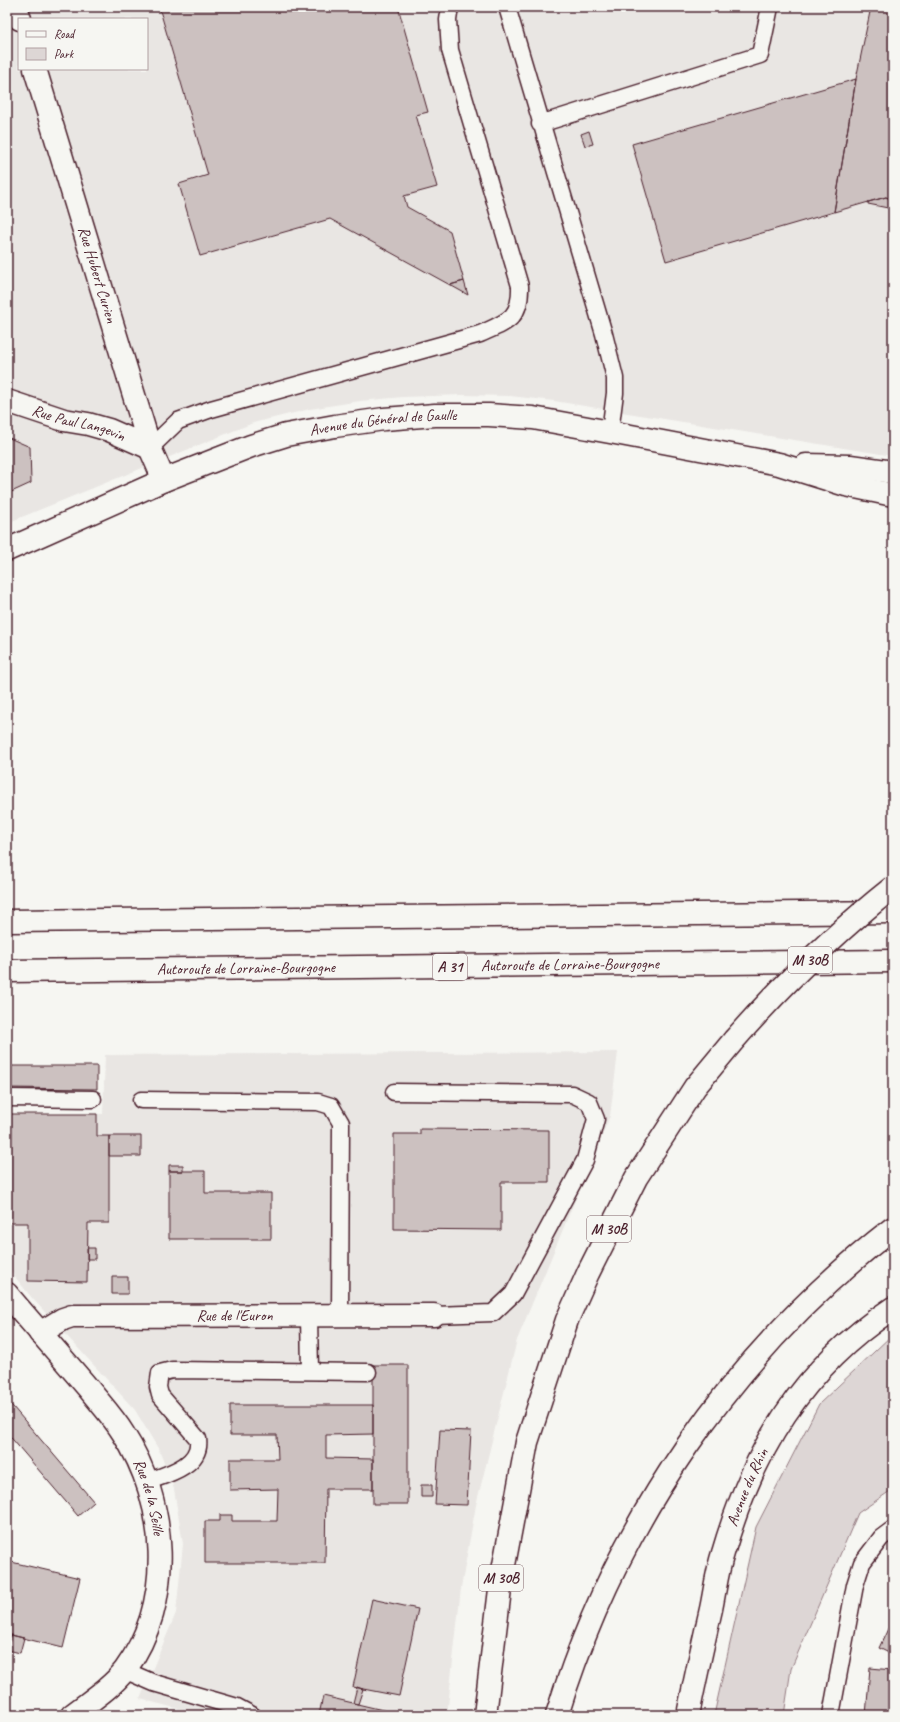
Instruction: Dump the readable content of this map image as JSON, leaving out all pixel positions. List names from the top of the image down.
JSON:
{
  "streets": {
    "main road": [
      "Rue Hubert Curien",
      "Rue Paul Langevin",
      "Avenue du Général de Gaulle",
      "M 30B",
      "Autoroute de Lorraine-Bourgogne",
      "A 31",
      "Rue de l'Euron",
      "Avenue du Rhin",
      "Rue de la Seille"
    ]
  },
  "crossings": [
    ["Rue Hubert Curien", "Rue Paul Langevin"],
    ["Rue Hubert Curien", "Avenue du Général de Gaulle"],
    ["Rue de l'Euron", "Rue de la Seille"]
  ],
  "legend": ["Road", "Park"]
}
